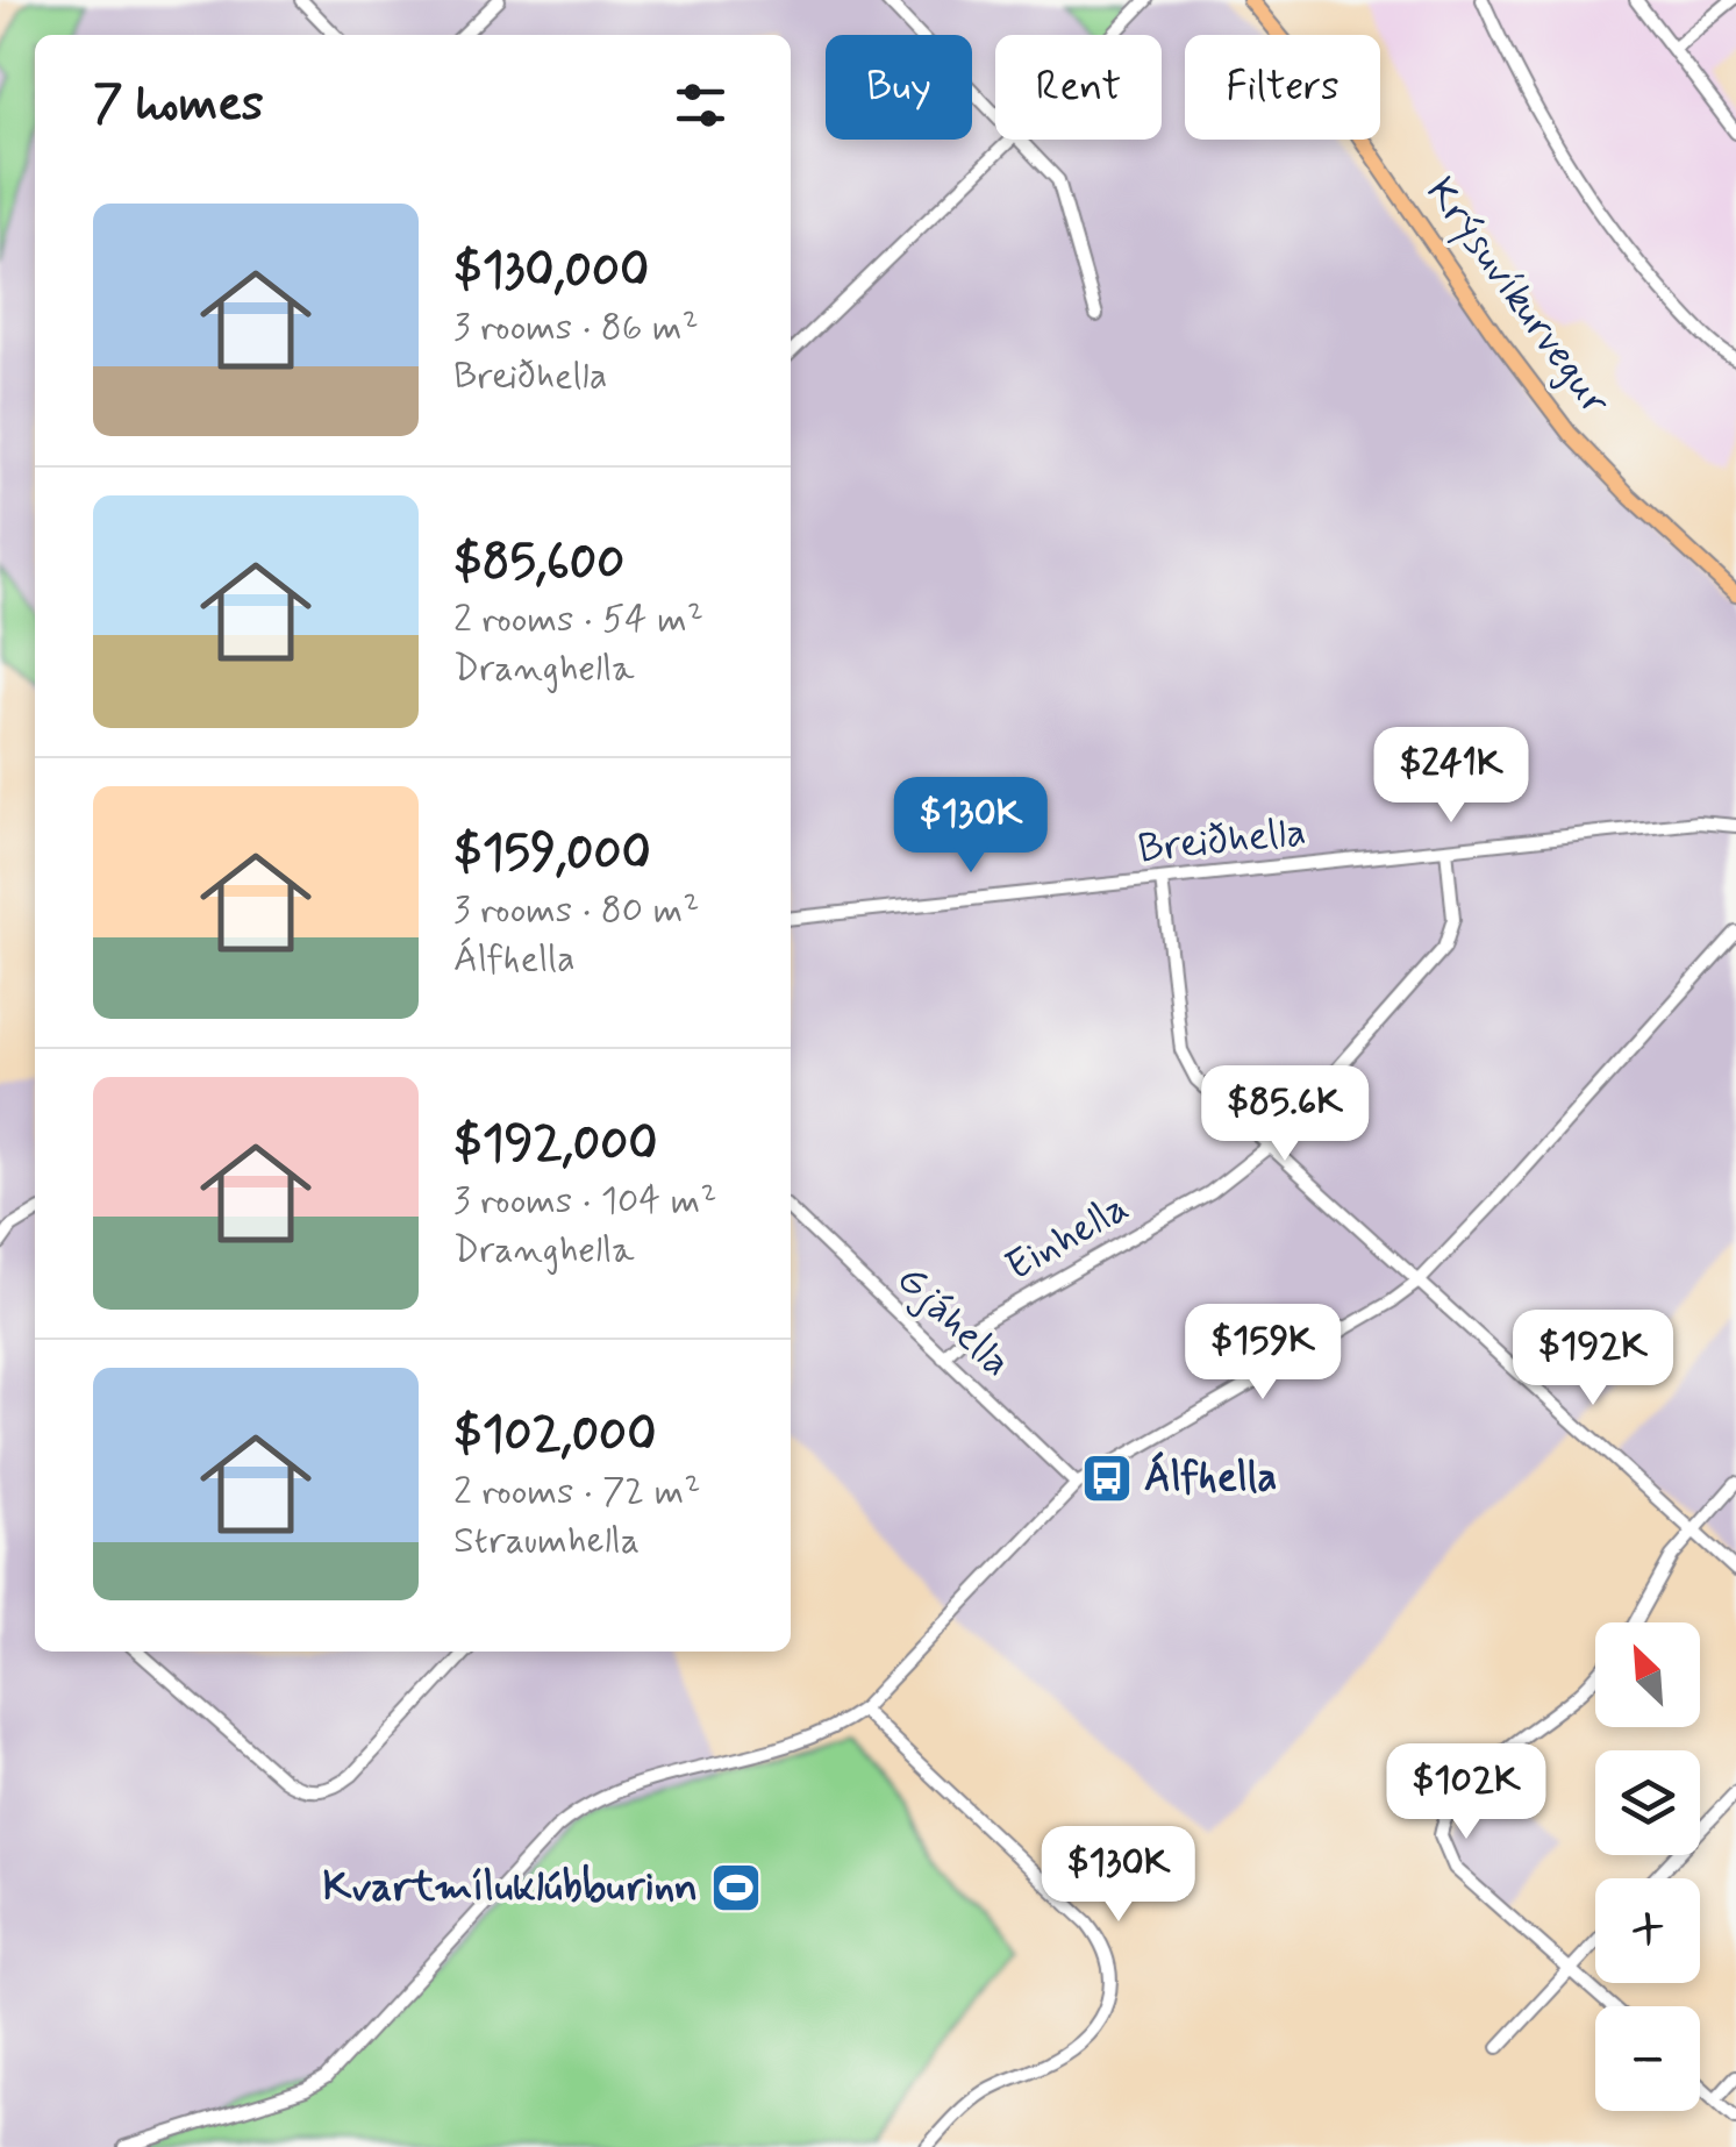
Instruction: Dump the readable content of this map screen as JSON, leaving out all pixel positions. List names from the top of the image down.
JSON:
{
  "streets": {
    "main road": ["Krýsuvíkurvegur"],
    "street": ["Breiðhella", "Einhella", "Gjáhella"]
  },
  "crossings": [
    ["Breiðhella", "Einhella"],
    ["Einhella", "Gjáhella"]
  ],
  "places": {
    "bus stop": ["Álfhella"],
    "sports": ["Kvartmíluklúbburinn"]
  },
  "north": "top left",
  "page": {
    "chip": ["Buy", "Rent", "Filters"],
    "heading": "7 homes",
    "list": [
      {
        "name": "$130,000",
        "note": "3 rooms · 86 m² · Breiðhella"
      },
      {
        "name": "$85,600",
        "note": "2 rooms · 54 m² · Dranghella"
      },
      {
        "name": "$159,000",
        "note": "3 rooms · 80 m² · Álfhella"
      },
      {
        "name": "$192,000",
        "note": "3 rooms · 104 m² · Dranghella"
      },
      {
        "name": "$102,000",
        "note": "2 rooms · 72 m² · Straumhella"
      }
    ],
    "price": [
      "$241K",
      "$130K",
      "$85.6K",
      "$159K",
      "$192K",
      "$102K",
      "$130K"
    ],
    "map_buttons": ["+", "−"]
  }
}
